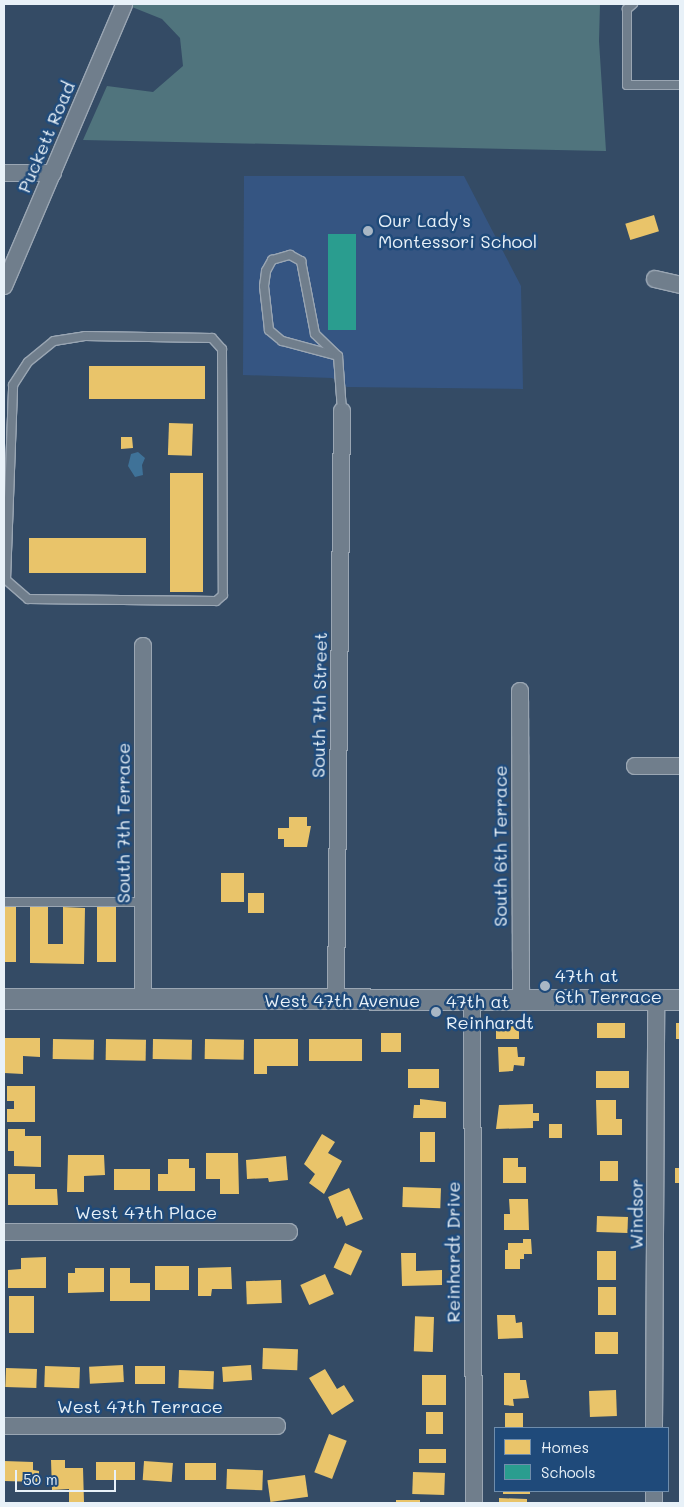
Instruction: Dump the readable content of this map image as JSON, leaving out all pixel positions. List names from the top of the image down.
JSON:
{
  "streets": {
    "street": [
      "Puckett Road",
      "South 7th Street",
      "South 7th Terrace",
      "South 6th Terrace",
      "West 47th Avenue",
      "West 47th Place",
      "Windsor",
      "Reinhardt Drive",
      "West 47th Terrace"
    ]
  },
  "crossings": [
    ["South 7th Street", "West 47th Avenue"],
    ["South 7th Terrace", "West 47th Avenue"],
    ["South 6th Terrace", "West 47th Avenue"],
    ["West 47th Avenue", "Windsor"],
    ["West 47th Avenue", "Reinhardt Drive"]
  ],
  "places": ["Our Lady's Montessori School", "47th at 6th Terrace", "47th at Reinhardt"],
  "legend": ["Homes", "Schools"],
  "scale_bar": "50 m"
}
